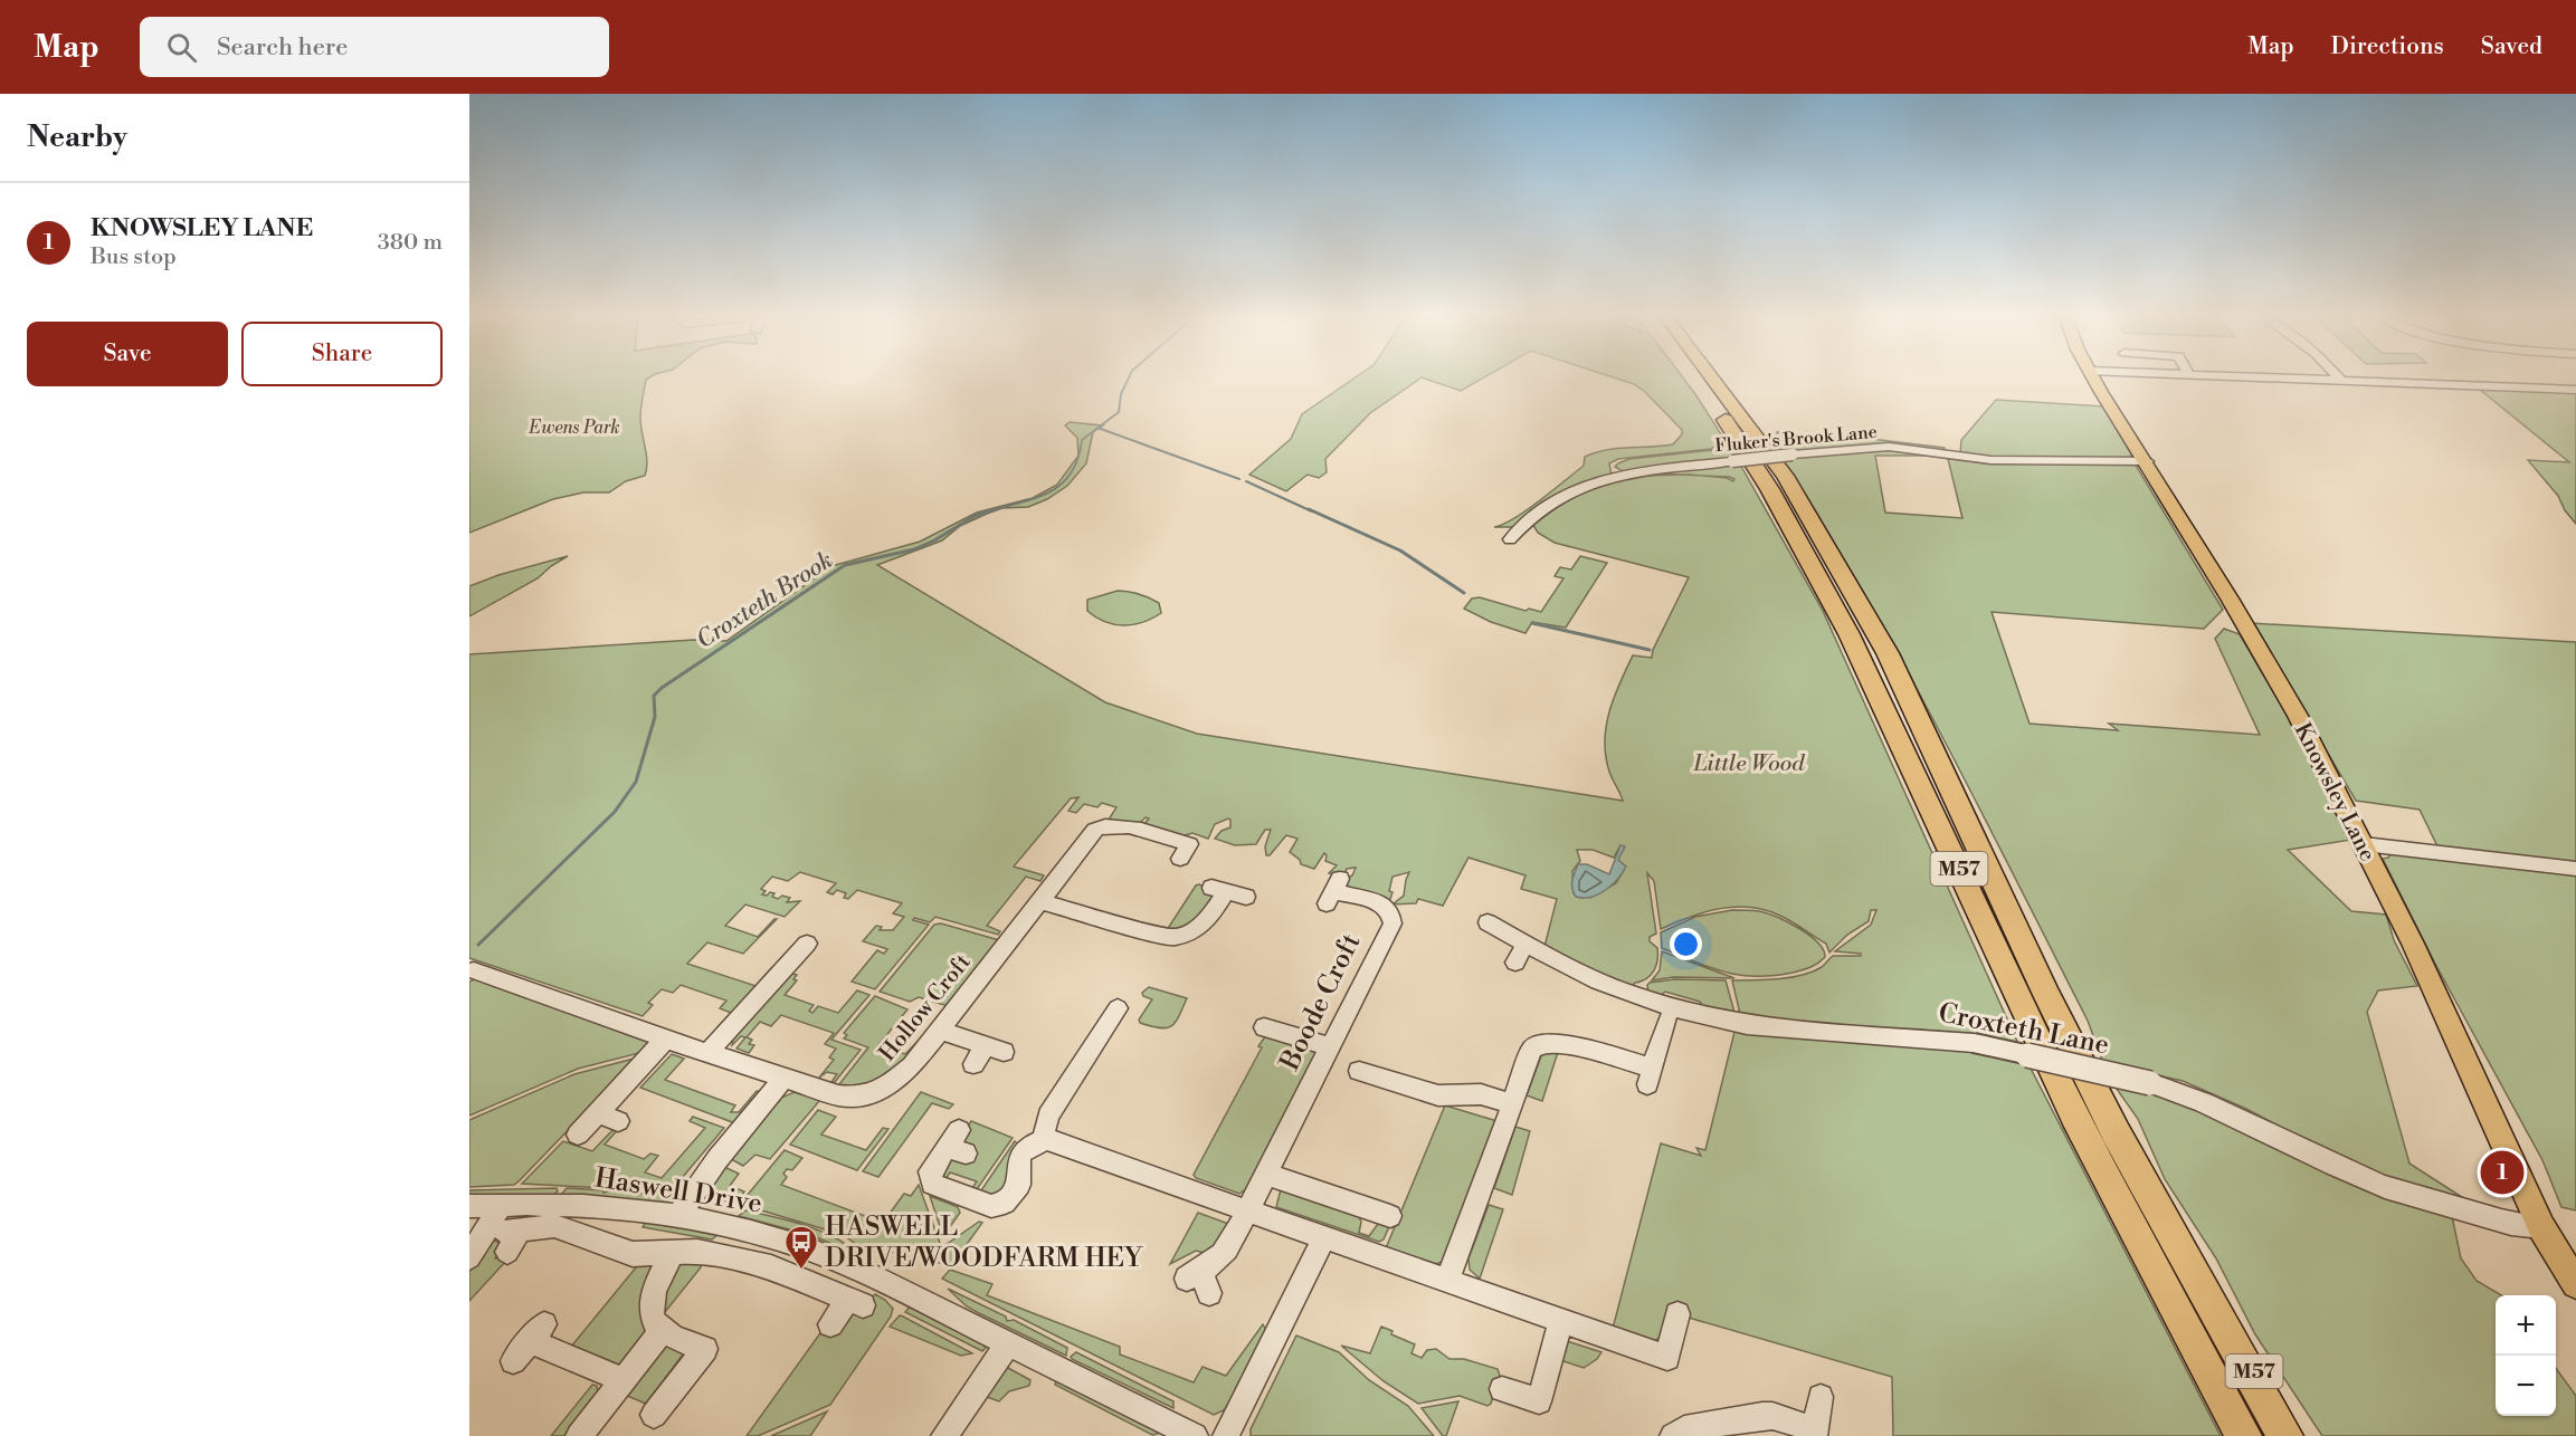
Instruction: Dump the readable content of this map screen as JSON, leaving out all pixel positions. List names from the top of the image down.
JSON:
{
  "streets": {
    "highway": ["M57"],
    "main road": ["Knowsley Lane"],
    "street": [
      "Fluker's Brook Lane",
      "Boode Croft",
      "Hollow Croft",
      "Croxteth Lane",
      "Haswell Drive"
    ]
  },
  "crossings": [
    ["Fluker's Brook Lane", "Knowsley Lane"],
    ["Knowsley Lane", "Croxteth Lane"]
  ],
  "water": ["Croxteth Brook"],
  "parks": ["Ewens Park", "Little Wood"],
  "places": {
    "bus stop": ["HASWELL DRIVE/WOODFARM HEY"]
  },
  "page": {
    "header": "Map",
    "search": "Search here",
    "nav": ["Map", "Directions", "Saved"],
    "heading": "Nearby",
    "list": [
      {
        "mark": "1",
        "name": "KNOWSLEY LANE",
        "note": "Bus stop",
        "value": "380 m"
      }
    ],
    "buttons": ["Save", "Share"],
    "pins": "1",
    "map_buttons": ["+", "−"]
  }
}
